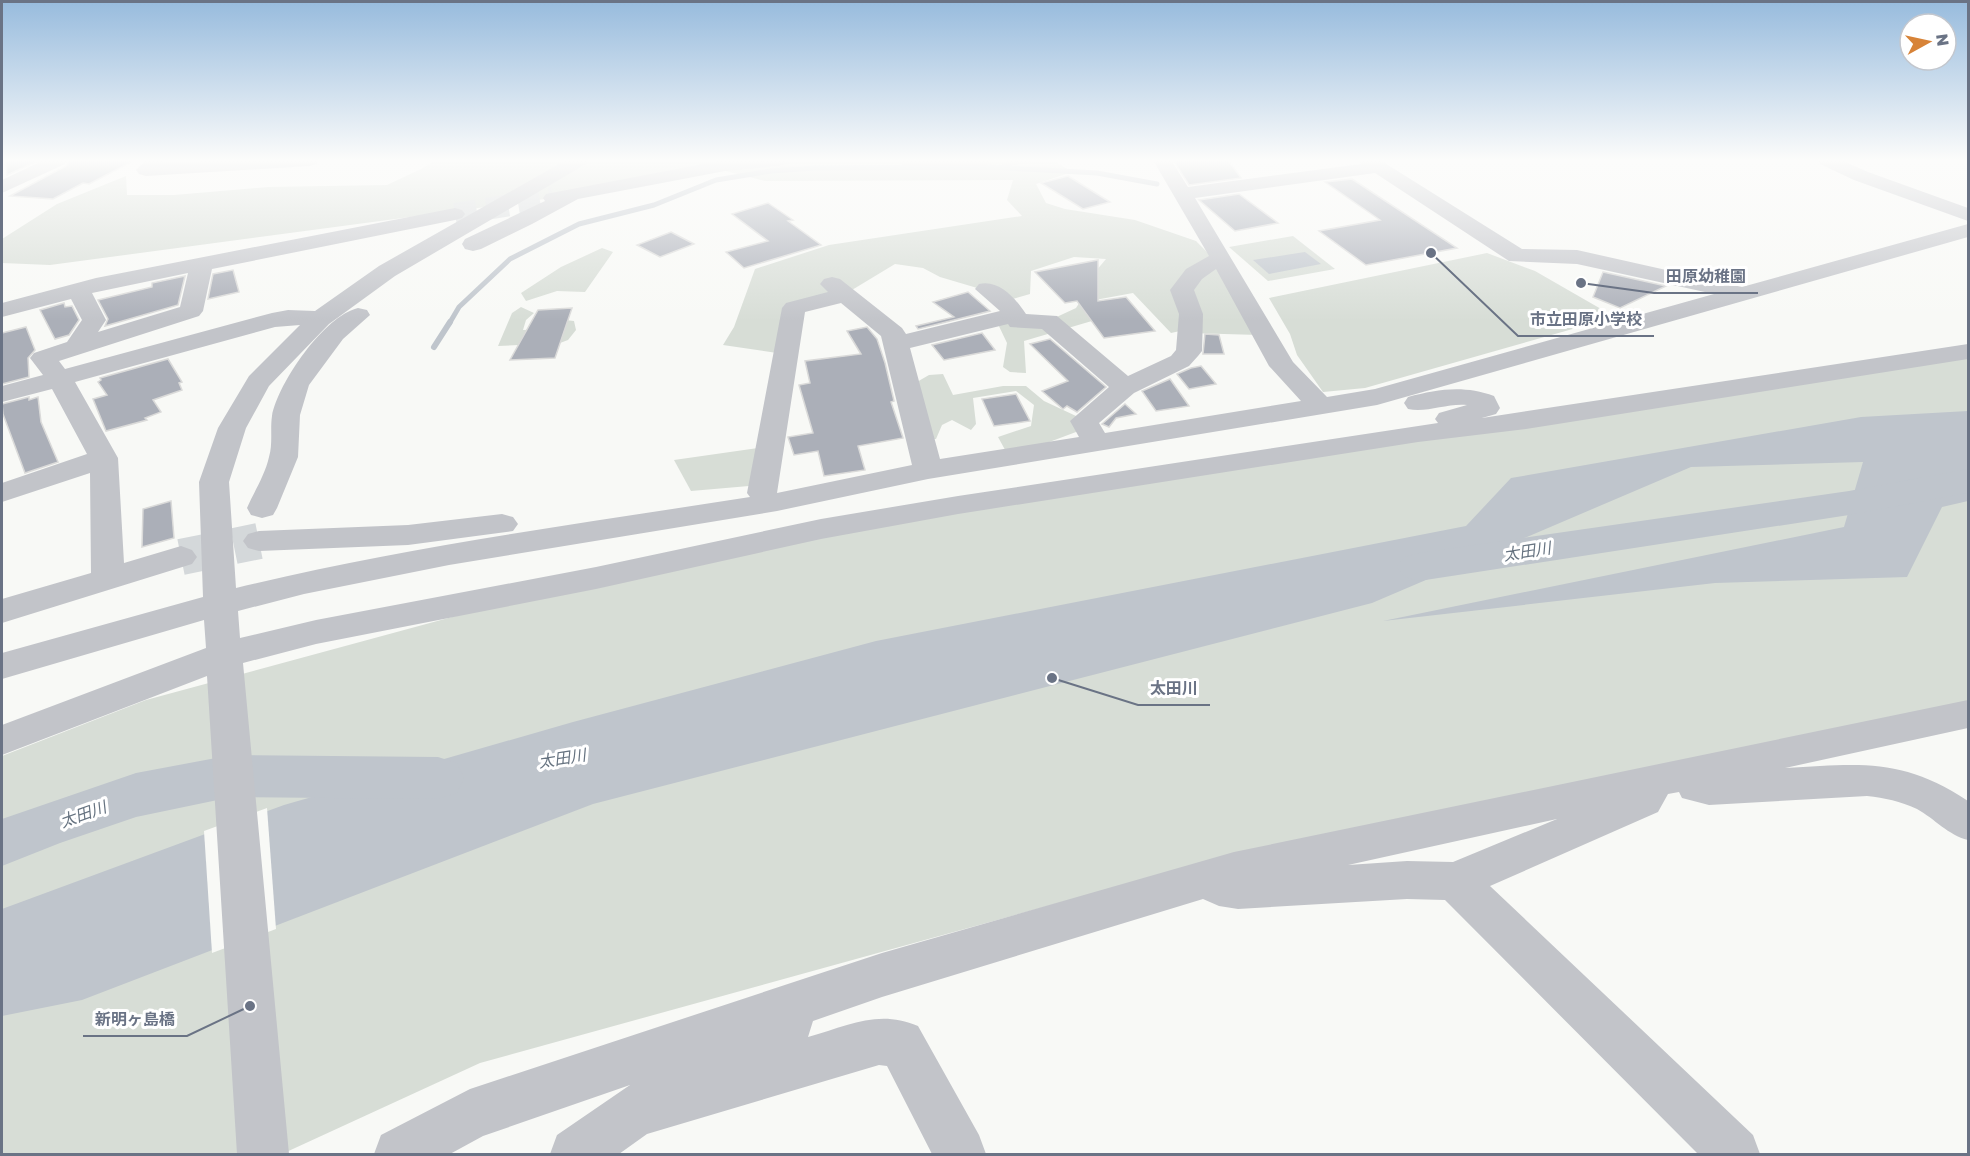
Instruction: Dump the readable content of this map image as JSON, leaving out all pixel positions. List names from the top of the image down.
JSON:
{
  "water": ["太田川"],
  "places": [
    "市立田原小学校",
    "田原幼稚園",
    "太田川",
    "新明ヶ島橋"
  ],
  "north": "right"
}
